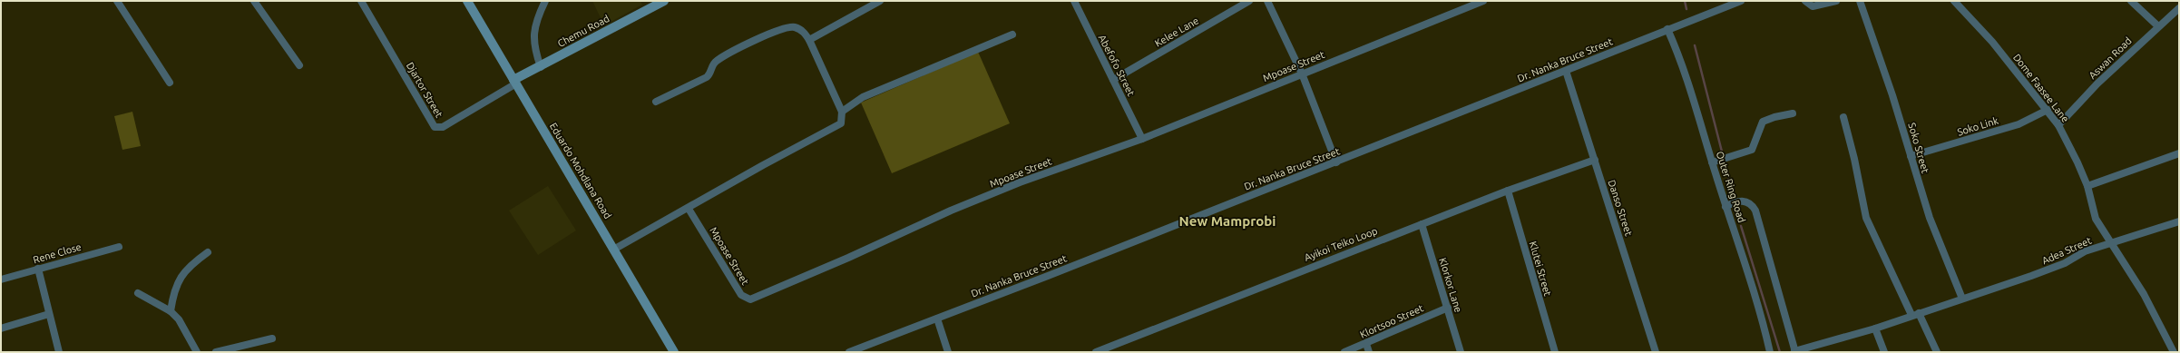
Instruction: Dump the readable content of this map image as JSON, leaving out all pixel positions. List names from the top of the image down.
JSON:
{
  "streets": {
    "main road": ["Chemu Road", "Eduardo Mohdlana Road"],
    "street": [
      "Kelee Lane",
      "Aswan Road",
      "Dr. Nanka Bruce Street",
      "Abefofo Street",
      "Mpoase Street",
      "Dome Faasee Lane",
      "Djartor Street",
      "Soko Link",
      "Soko Street",
      "Outer Ring Road",
      "Danso Street",
      "Ayikoi Teiko Loop",
      "Adea Street",
      "Rene Close",
      "Klutei Street",
      "Klorkor Lane",
      "Klortsoo Street"
    ]
  },
  "crossings": [
    ["Chemu Road", "Djartor Street"],
    ["Chemu Road", "Eduardo Mohdlana Road"],
    ["Kelee Lane", "Abefofo Street"],
    ["Aswan Road", "Dome Faasee Lane"],
    ["Dr. Nanka Bruce Street", "Outer Ring Road"],
    ["Dr. Nanka Bruce Street", "Danso Street"],
    ["Abefofo Street", "Mpoase Street"],
    ["Dome Faasee Lane", "Soko Link"],
    ["Dome Faasee Lane", "Adea Street"],
    ["Djartor Street", "Eduardo Mohdlana Road"],
    ["Soko Link", "Soko Street"],
    ["Soko Street", "Adea Street"],
    ["Danso Street", "Ayikoi Teiko Loop"],
    ["Ayikoi Teiko Loop", "Klutei Street"],
    ["Ayikoi Teiko Loop", "Klorkor Lane"],
    ["Klorkor Lane", "Klortsoo Street"]
  ],
  "districts": ["New Mamprobi"]
}
